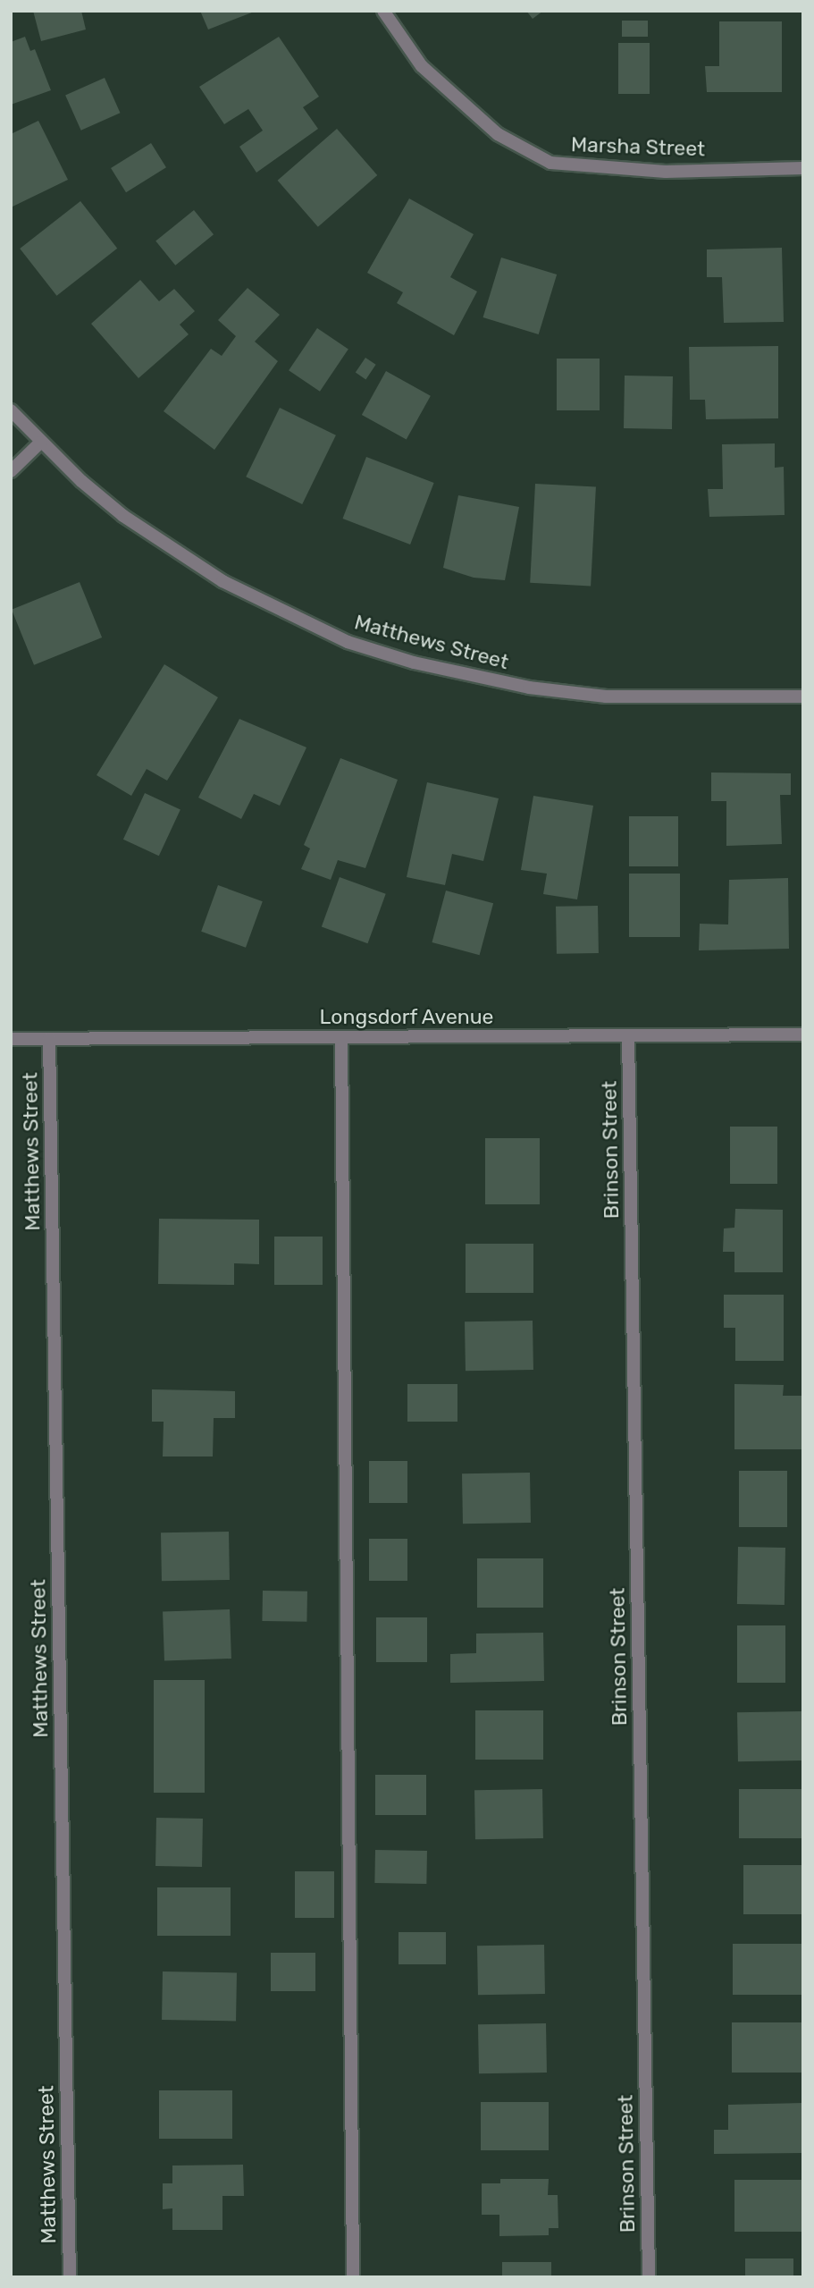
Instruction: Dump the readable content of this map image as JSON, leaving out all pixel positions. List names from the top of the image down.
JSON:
{
  "streets": {
    "street": [
      "Marsha Street",
      "Matthews Street",
      "Longsdorf Avenue",
      "Brinson Street"
    ]
  },
  "crossings": [
    ["Matthews Street", "Longsdorf Avenue"],
    ["Longsdorf Avenue", "Brinson Street"]
  ]
}
